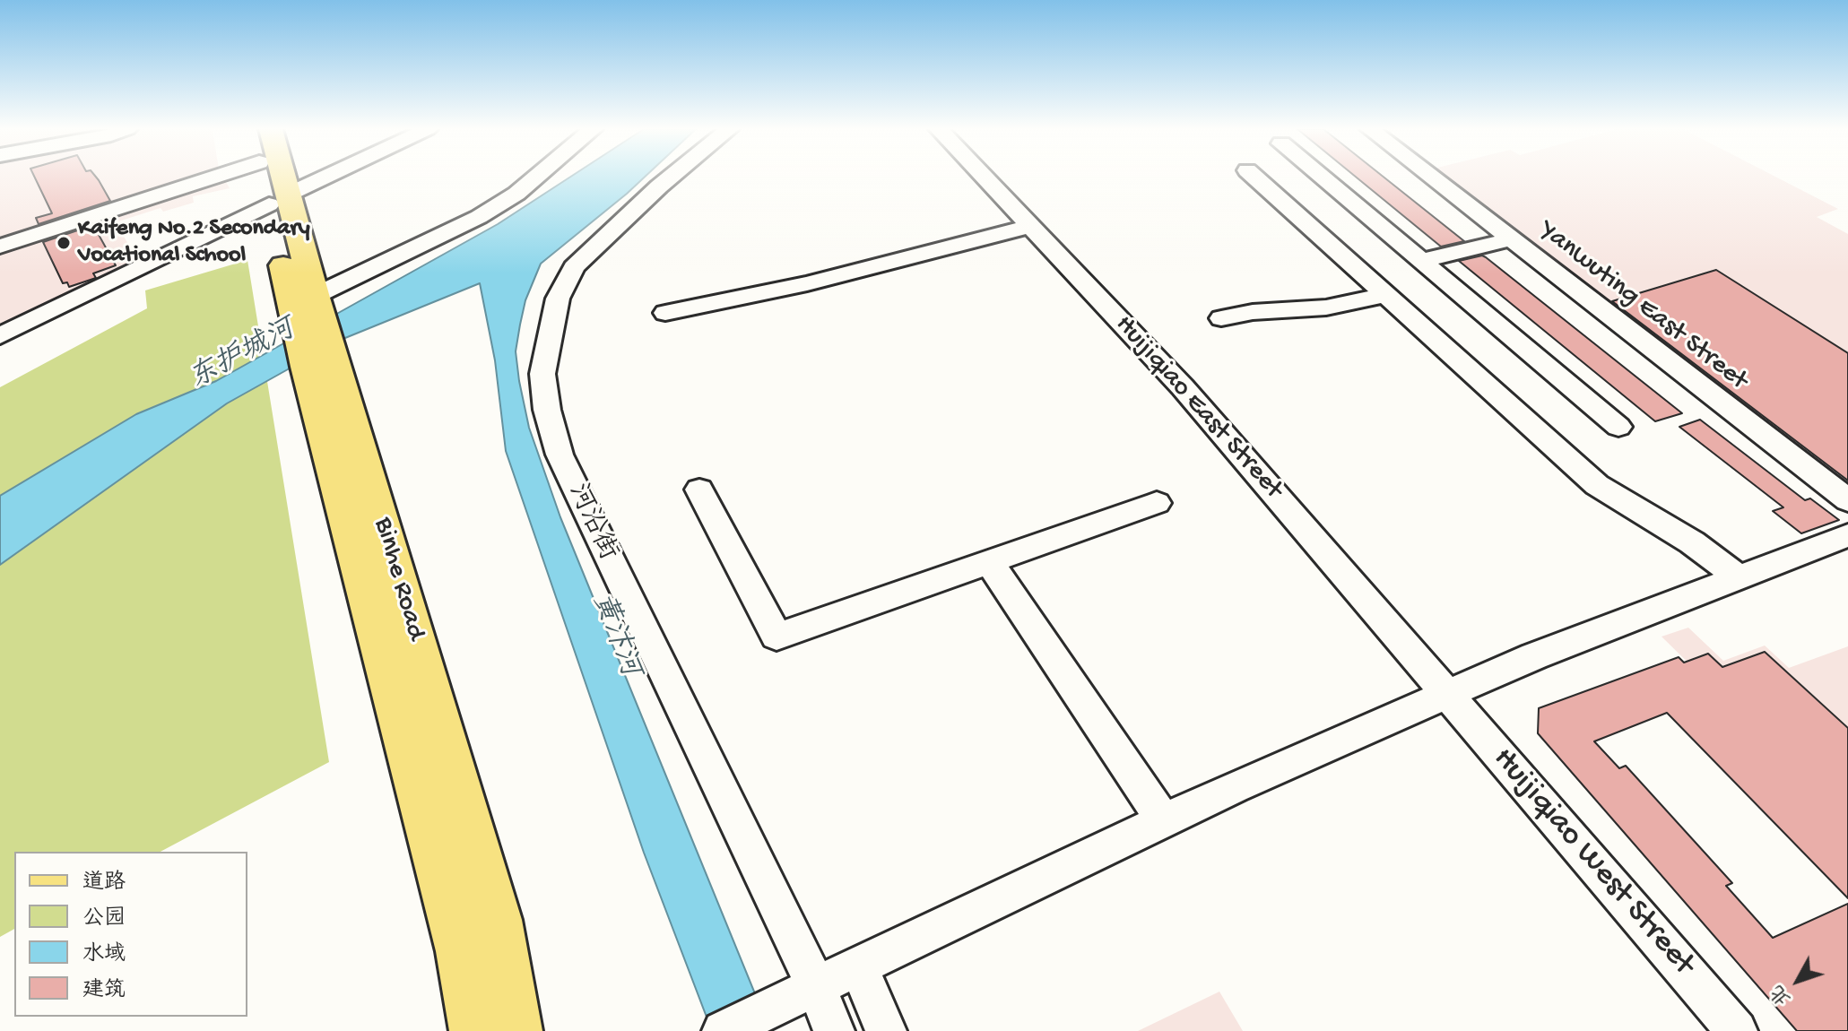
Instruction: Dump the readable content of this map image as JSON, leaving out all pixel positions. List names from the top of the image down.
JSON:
{
  "streets": {
    "main road": ["Binhe Road"],
    "street": [
      "Yanwuting East Street",
      "Huijiqiao East Street",
      "河沿街",
      "Huijiqiao West Street"
    ]
  },
  "crossings": [
    ["Huijiqiao East Street", "Huijiqiao West Street"]
  ],
  "water": ["东护城河", "黄汴河"],
  "places": ["Kaifeng No.2 Secondary Vocational School"],
  "legend": [
    "道路",
    "公园",
    "水域",
    "建筑"
  ],
  "north": "bottom left"
}
